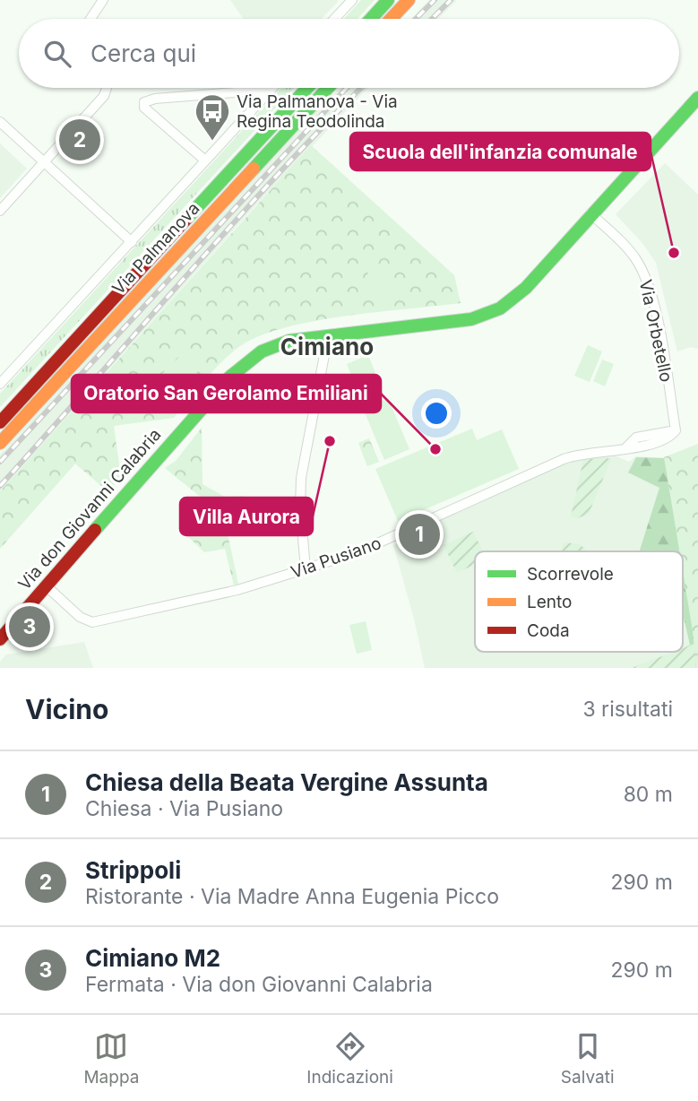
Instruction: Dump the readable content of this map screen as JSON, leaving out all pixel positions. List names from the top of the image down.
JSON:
{
  "streets": {
    "main road": ["Via Palmanova", "Via don Giovanni Calabria"],
    "street": ["Via Orbetello", "Via Pusiano"]
  },
  "crossings": [
    ["Via Orbetello", "Via don Giovanni Calabria"],
    ["Via Orbetello", "Via Pusiano"],
    ["Via don Giovanni Calabria", "Via Pusiano"]
  ],
  "districts": ["Cimiano"],
  "places": {
    "bus stop": ["Via Palmanova - Via Regina Teodolinda"],
    "other": ["Scuola dell'infanzia comunale", "Villa Aurora", "Oratorio San Gerolamo Emiliani"]
  },
  "legend": ["Scorrevole", "Lento", "Coda"],
  "page": {
    "search": "Cerca qui",
    "pins": ["2", "1", "3"],
    "heading": ["Vicino", "3 risultati"],
    "list": [
      {
        "mark": "1",
        "name": "Chiesa della Beata Vergine Assunta",
        "note": "Chiesa · Via Pusiano",
        "value": "80 m"
      },
      {
        "mark": "2",
        "name": "Strippoli",
        "note": "Ristorante · Via Madre Anna Eugenia Picco",
        "value": "290 m"
      },
      {
        "mark": "3",
        "name": "Cimiano M2",
        "note": "Fermata · Via don Giovanni Calabria",
        "value": "290 m"
      }
    ],
    "nav": ["Mappa", "Indicazioni", "Salvati"]
  }
}
